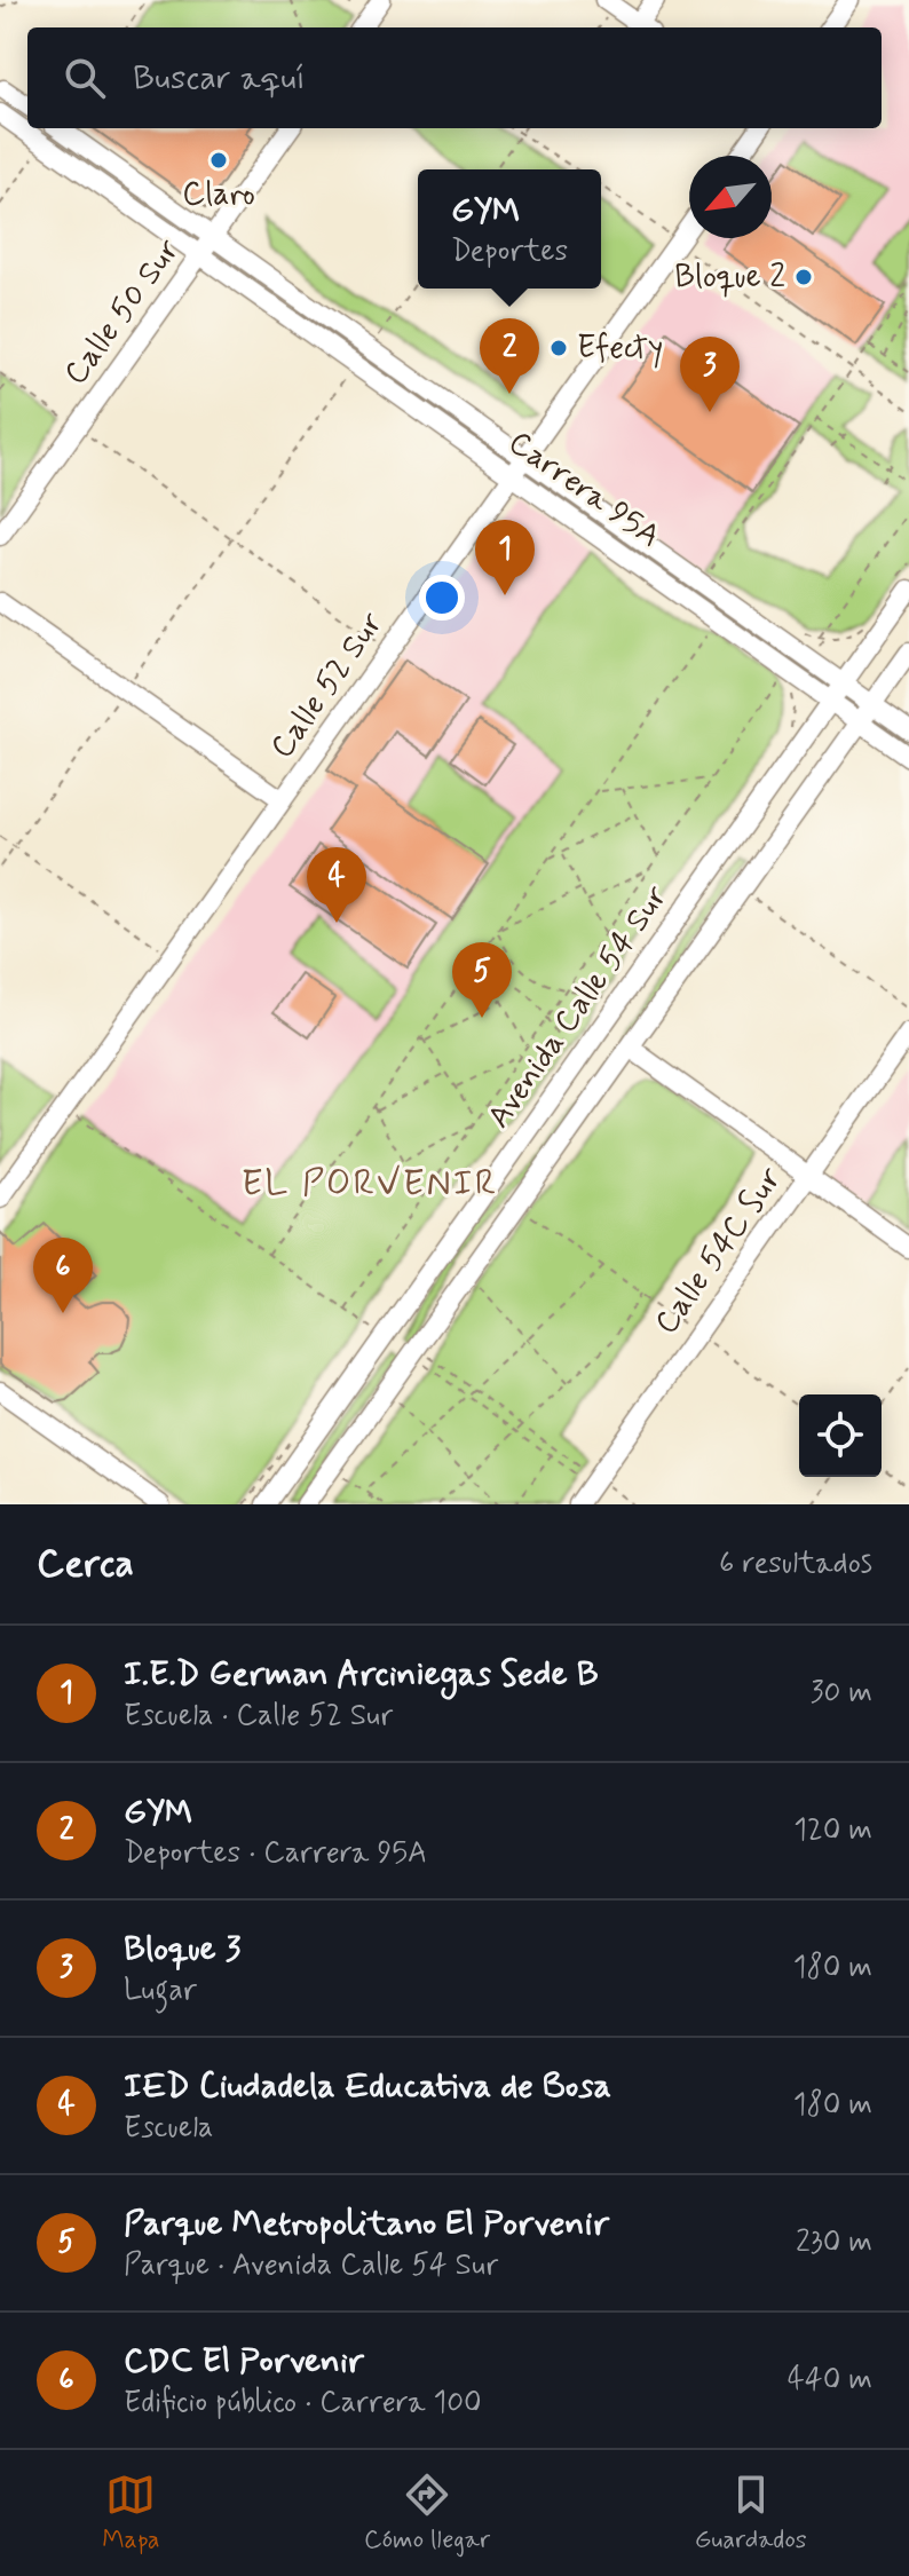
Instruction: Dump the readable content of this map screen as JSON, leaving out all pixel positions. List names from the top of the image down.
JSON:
{
  "streets": {
    "street": [
      "Calle 50 Sur",
      "Carrera 95A",
      "Calle 52 Sur",
      "Avenida Calle 54 Sur",
      "Calle 54C Sur"
    ]
  },
  "crossings": [
    ["Calle 50 Sur", "Carrera 95A"],
    ["Carrera 95A", "Calle 52 Sur"],
    ["Carrera 95A", "Avenida Calle 54 Sur"]
  ],
  "districts": ["EL PORVENIR"],
  "places": ["Claro", "Bloque 2", "Efecty"],
  "north": "bottom left",
  "page": {
    "search": "Buscar aquí",
    "popup": ["GYM", "Deportes"],
    "pins": [
      "2",
      "3",
      "1",
      "4",
      "5",
      "6"
    ],
    "heading": ["Cerca", "6 resultados"],
    "list": [
      {
        "mark": "1",
        "name": "I.E.D German Arciniegas Sede B",
        "note": "Escuela · Calle 52 Sur",
        "value": "30 m"
      },
      {
        "mark": "2",
        "name": "GYM",
        "note": "Deportes · Carrera 95A",
        "value": "120 m"
      },
      {
        "mark": "3",
        "name": "Bloque 3",
        "note": "Lugar",
        "value": "180 m"
      },
      {
        "mark": "4",
        "name": "IED Ciudadela Educativa de Bosa",
        "note": "Escuela",
        "value": "180 m"
      },
      {
        "mark": "5",
        "name": "Parque Metropolitano El Porvenir",
        "note": "Parque · Avenida Calle 54 Sur",
        "value": "230 m"
      },
      {
        "mark": "6",
        "name": "CDC El Porvenir",
        "note": "Edificio público · Carrera 100",
        "value": "440 m"
      }
    ],
    "nav": ["Mapa", "Cómo llegar", "Guardados"]
  }
}
